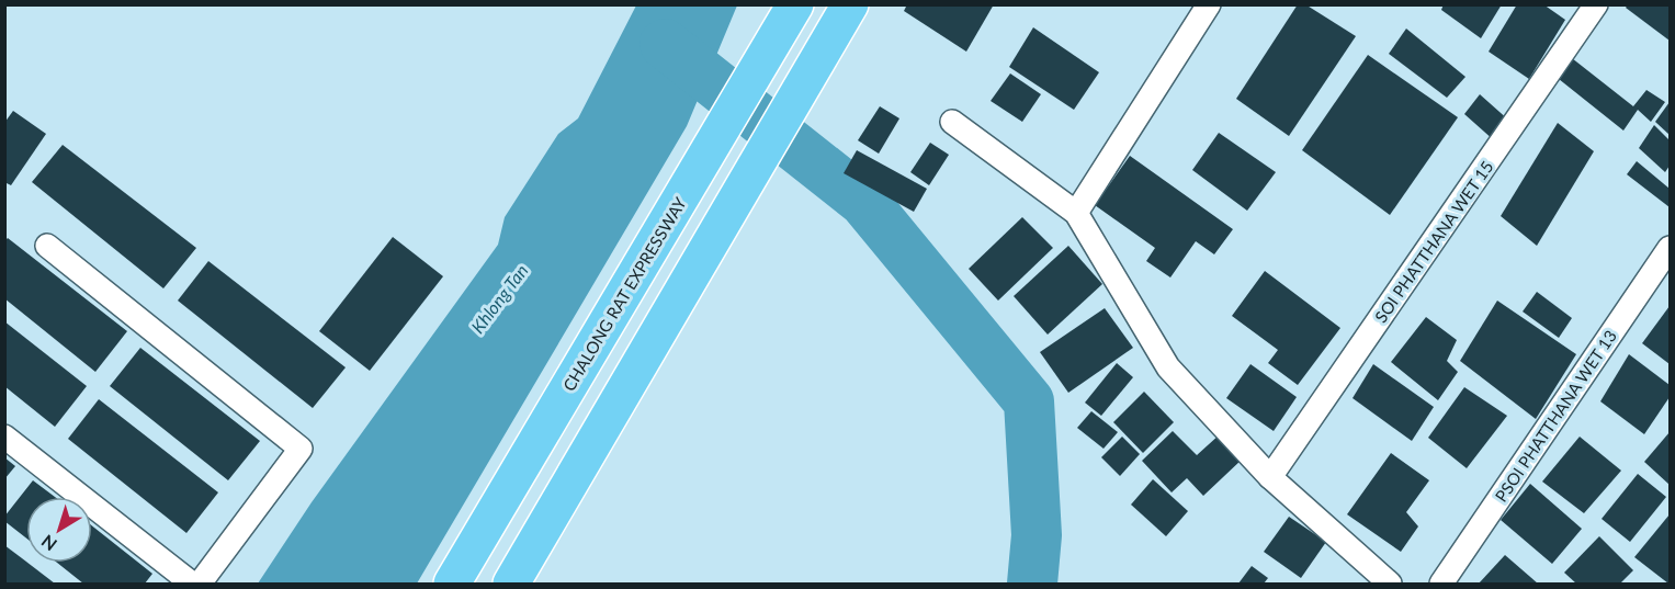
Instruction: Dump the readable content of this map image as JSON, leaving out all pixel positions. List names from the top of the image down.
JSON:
{
  "streets": {
    "highway": ["CHALONG RAT EXPRESSWAY"],
    "street": ["SOI PHATTHANA WET 15", "PSOI PHATTHANA WET 13"]
  },
  "water": ["Khlong Tan"],
  "north": "bottom left"
}
